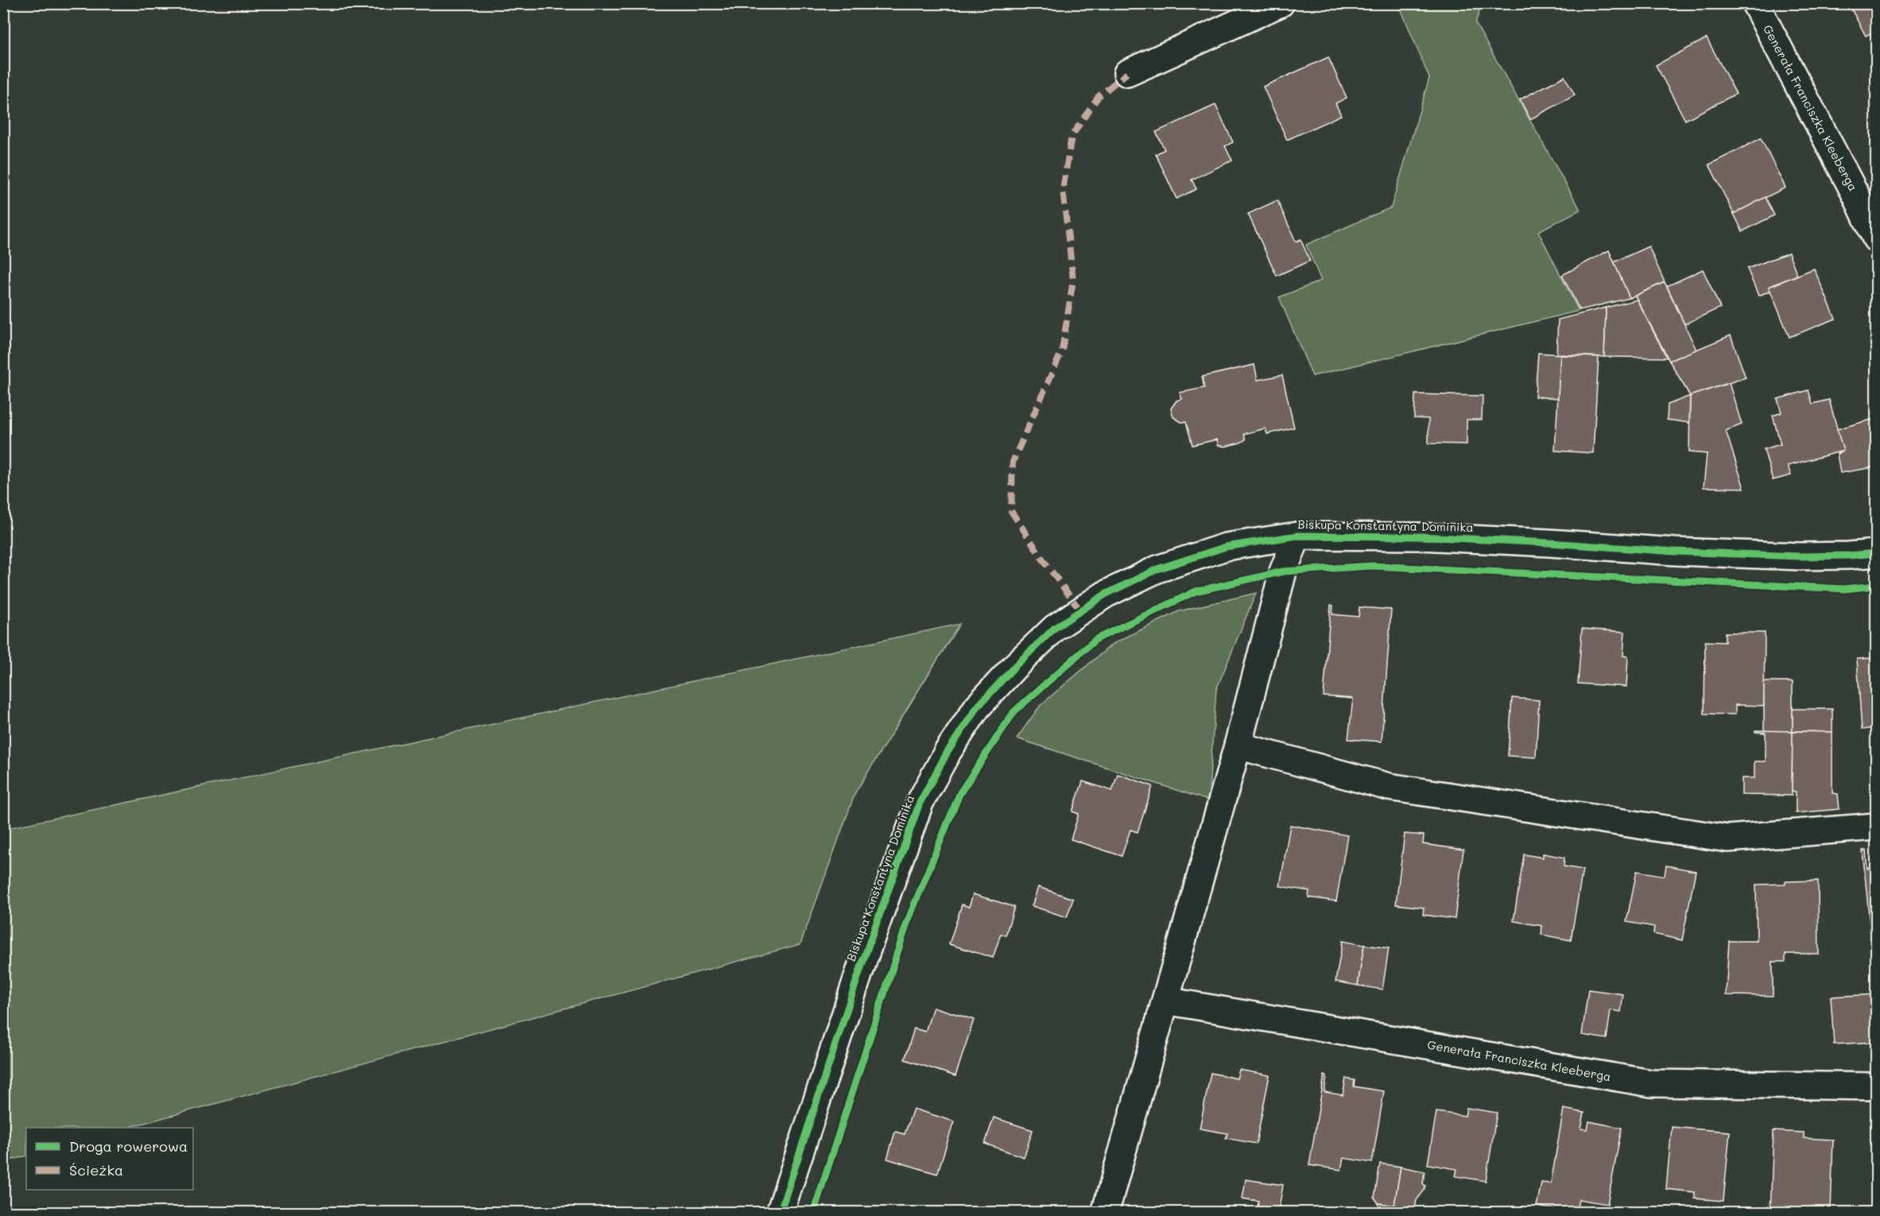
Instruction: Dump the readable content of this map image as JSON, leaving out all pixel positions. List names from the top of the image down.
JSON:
{
  "streets": {
    "street": ["Generała Franciszka Kleeberga", "Biskupa Konstantyna Dominika"]
  },
  "legend": ["Droga rowerowa", "Ścieżka"]
}
